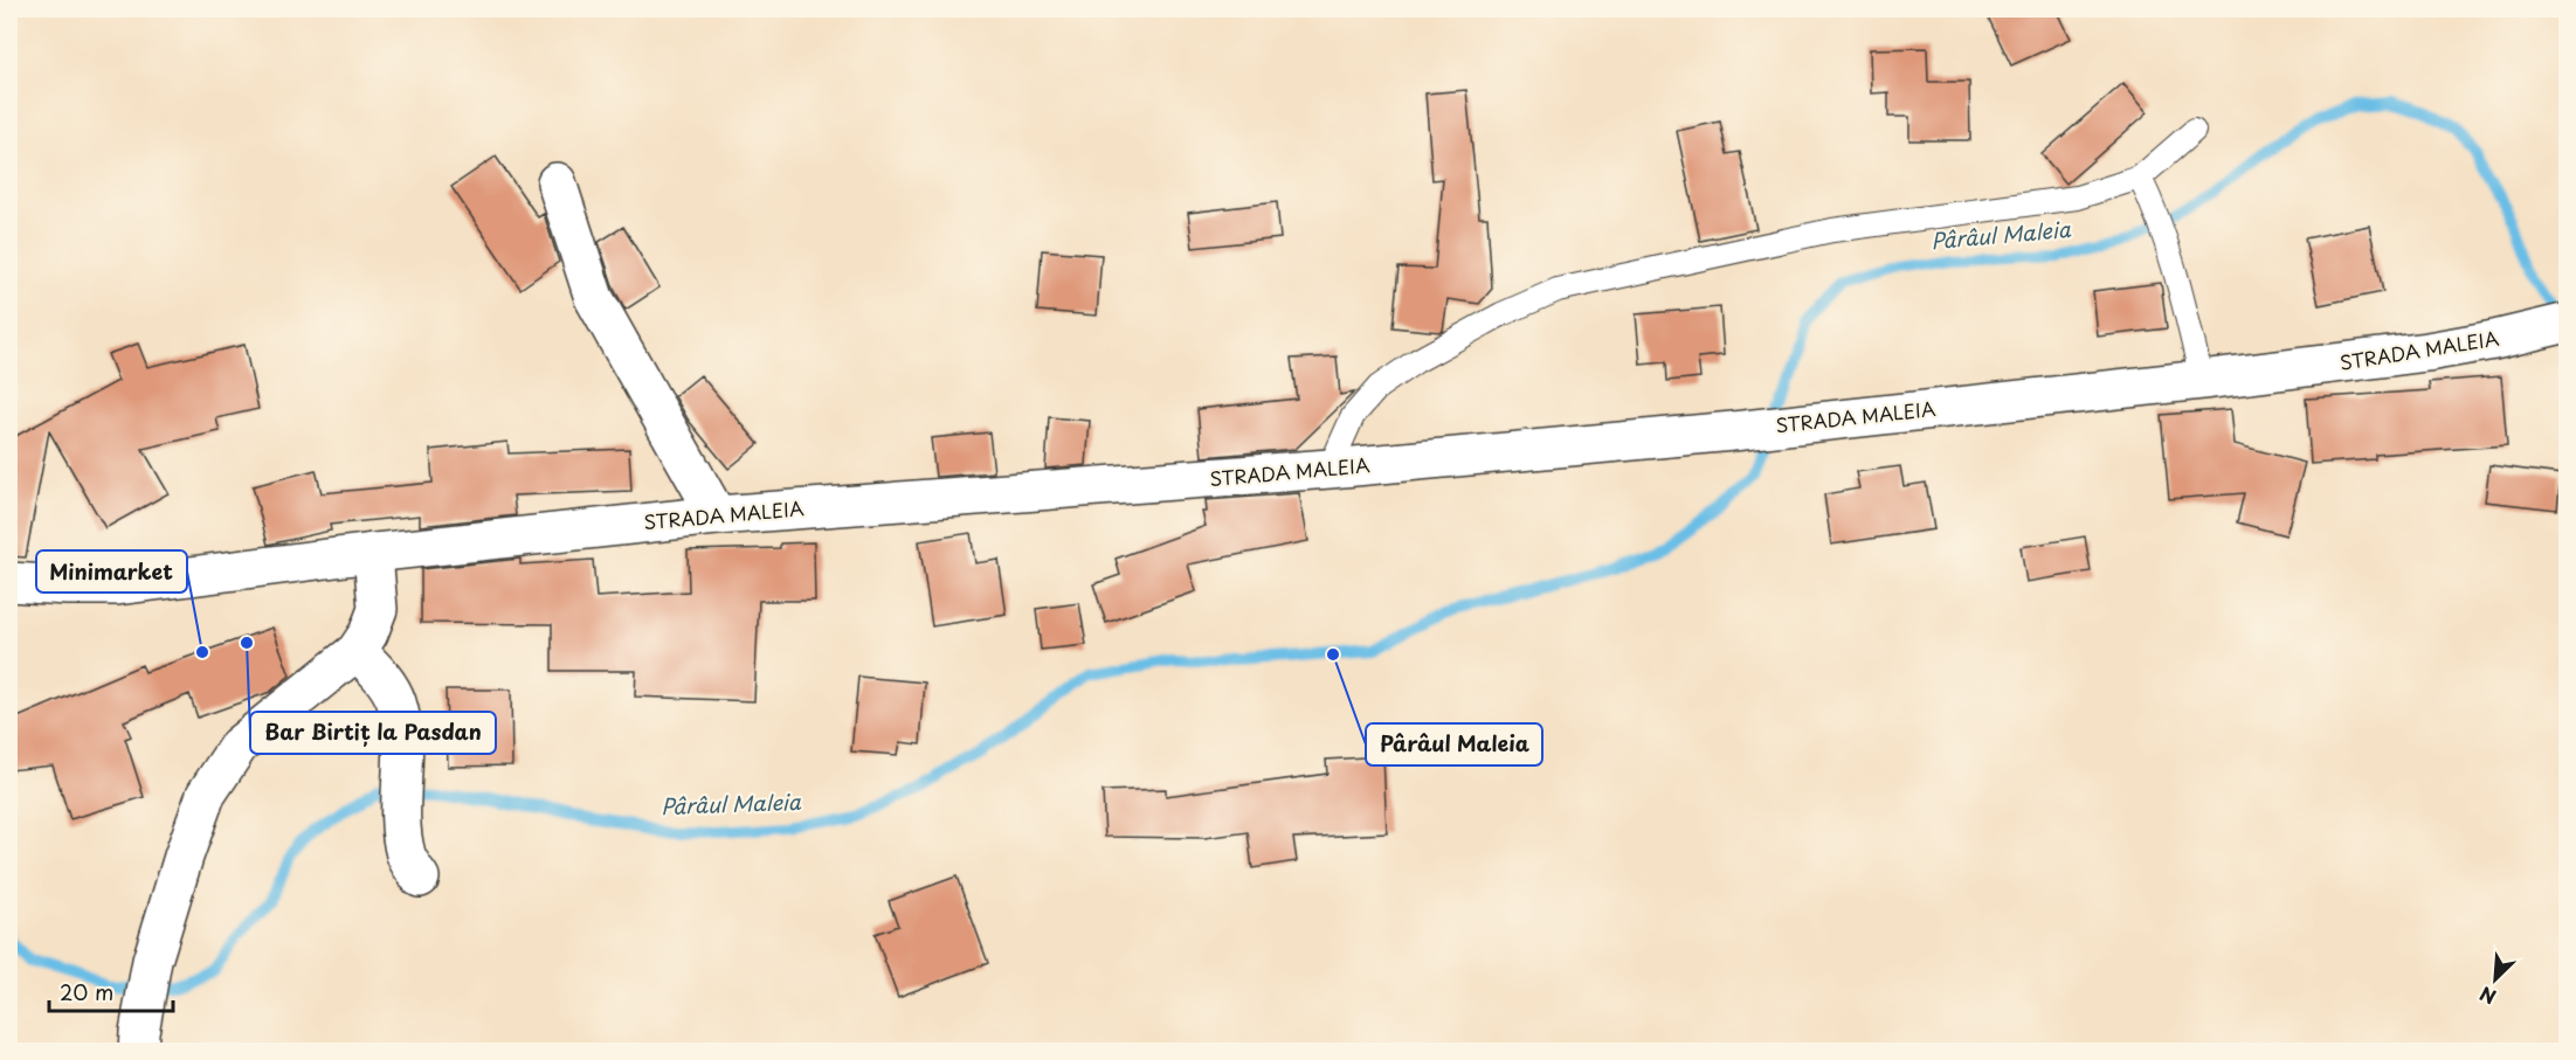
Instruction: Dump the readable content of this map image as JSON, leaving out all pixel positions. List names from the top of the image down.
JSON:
{
  "streets": {
    "main road": ["STRADA MALEIA"]
  },
  "water": ["Pârâul Maleia"],
  "places": ["Bar Birtiț la Pasdan", "Minimarket", "Pârâul Maleia"],
  "scale_bar": "20 m",
  "north": "bottom left"
}
